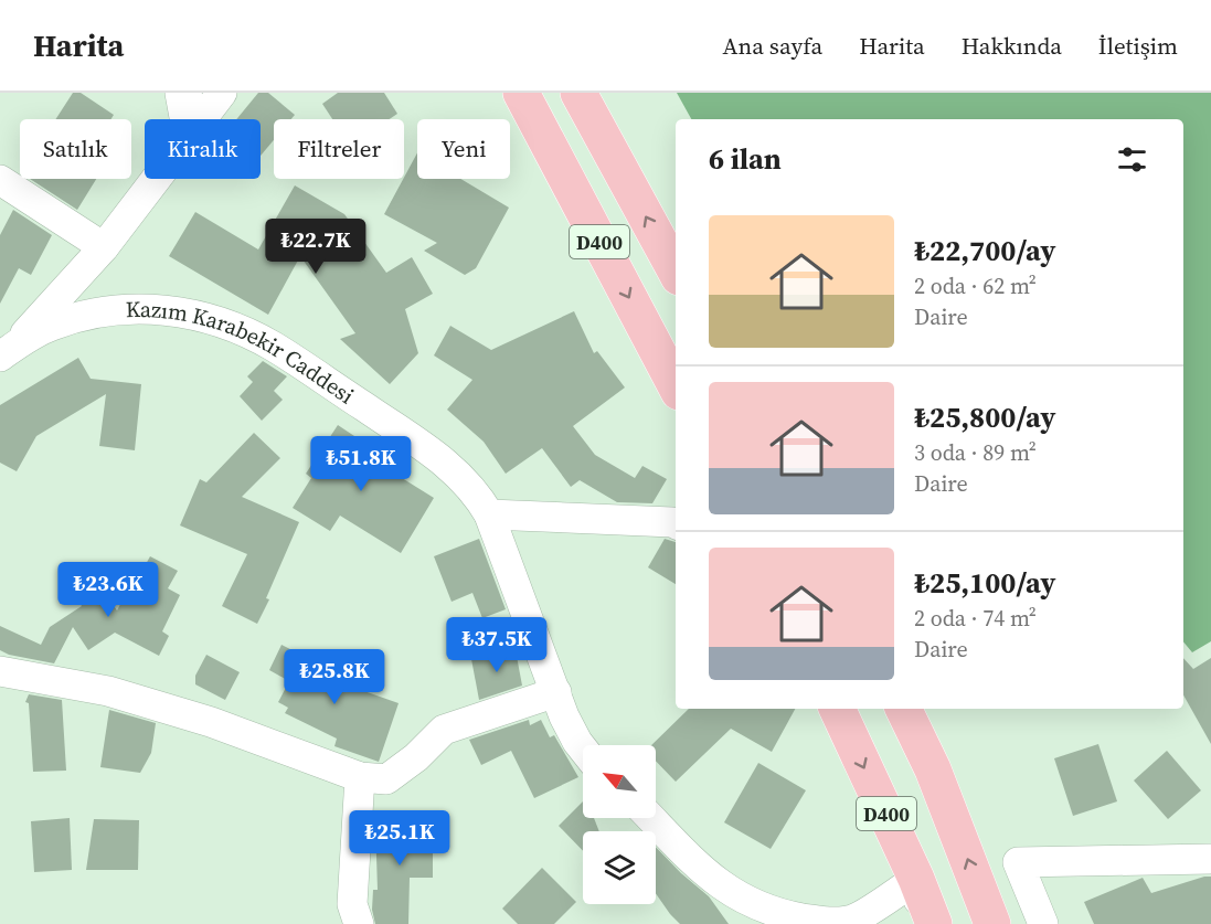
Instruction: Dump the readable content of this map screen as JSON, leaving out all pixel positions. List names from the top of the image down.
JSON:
{
  "streets": {
    "highway": ["D400"],
    "street": ["Kazım Karabekir Caddesi"]
  },
  "north": "top left",
  "page": {
    "header": "Harita",
    "nav": [
      "Ana sayfa",
      "Harita",
      "Hakkında",
      "İletişim"
    ],
    "chip": [
      "Satılık",
      "Kiralık",
      "Filtreler",
      "Yeni"
    ],
    "heading": "6 ilan",
    "list": [
      {
        "name": "₺22,700/ay",
        "note": "2 oda · 62 m² · Daire"
      },
      {
        "name": "₺25,800/ay",
        "note": "3 oda · 89 m² · Daire"
      },
      {
        "name": "₺25,100/ay",
        "note": "2 oda · 74 m² · Daire"
      }
    ],
    "price": [
      "₺22.7K",
      "₺51.8K",
      "₺23.6K",
      "₺37.5K",
      "₺25.8K",
      "₺25.1K"
    ]
  }
}
